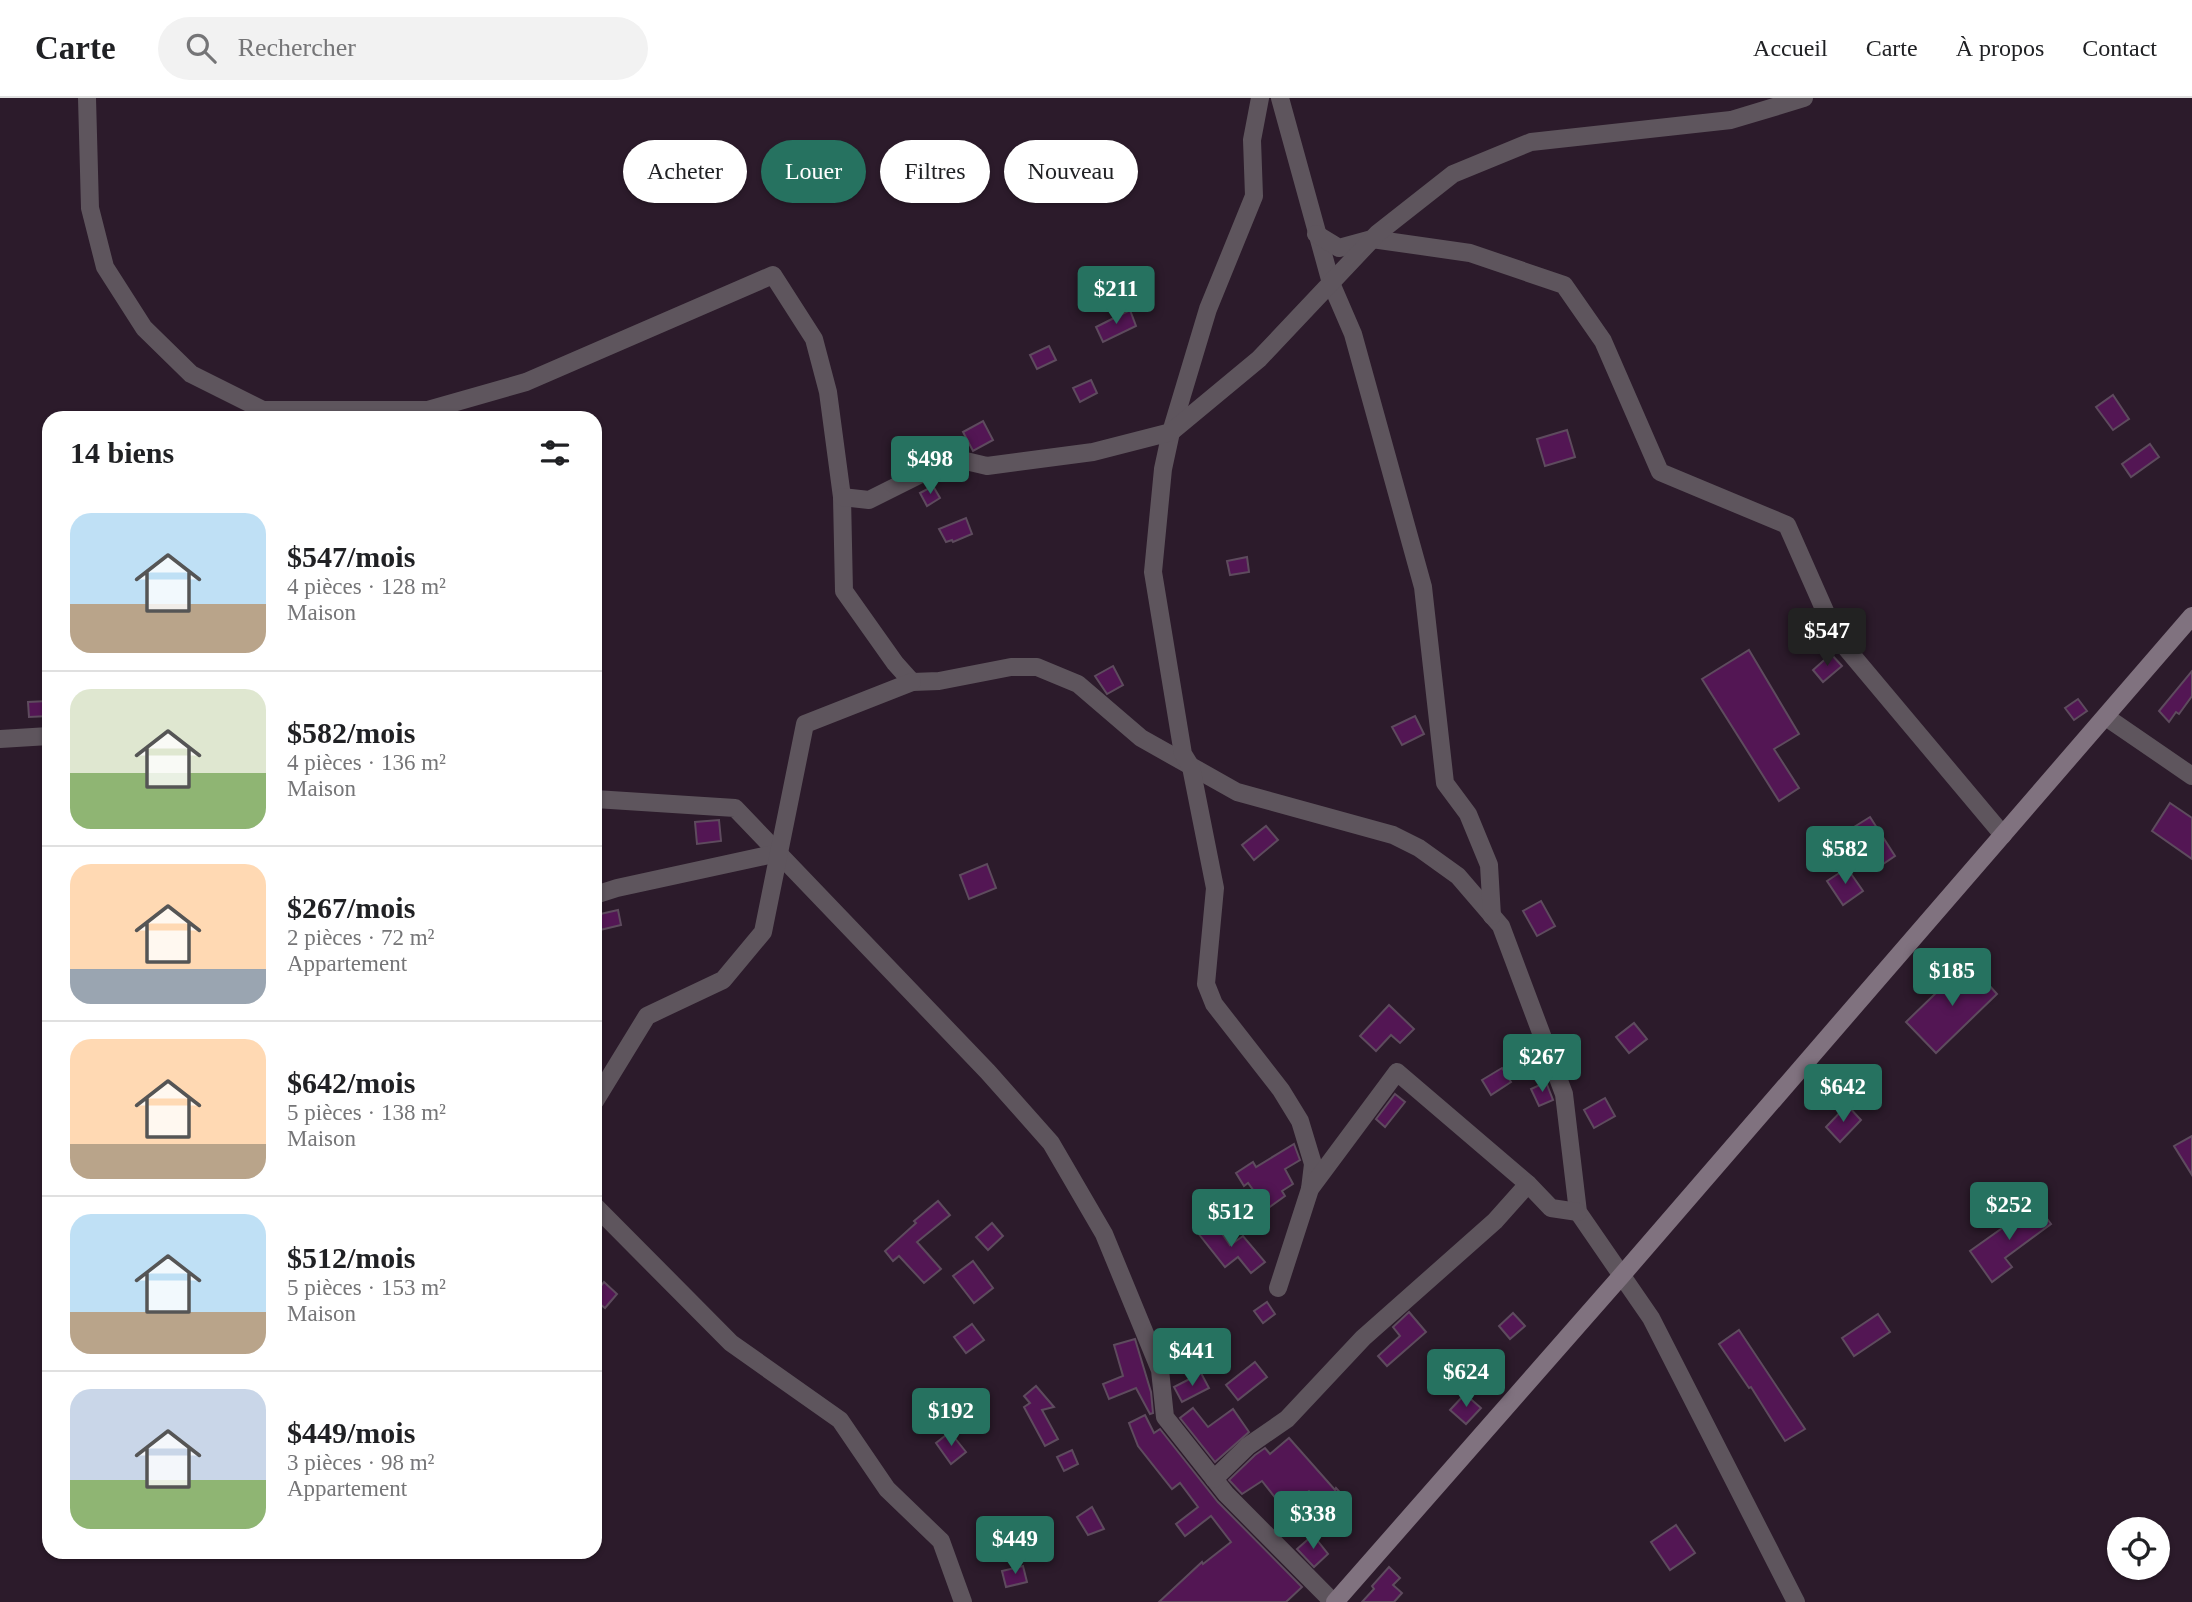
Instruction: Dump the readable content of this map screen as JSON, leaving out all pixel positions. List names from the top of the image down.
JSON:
{
  "page": {
    "header": "Carte",
    "search": "Rechercher",
    "nav": [
      "Accueil",
      "Carte",
      "À propos",
      "Contact"
    ],
    "chip": [
      "Acheter",
      "Louer",
      "Filtres",
      "Nouveau"
    ],
    "price": [
      "$211",
      "$498",
      "$547",
      "$582",
      "$185",
      "$267",
      "$642",
      "$252",
      "$512",
      "$441",
      "$624",
      "$192",
      "$338",
      "$449"
    ],
    "heading": "14 biens",
    "list": [
      {
        "name": "$547/mois",
        "note": "4 pièces · 128 m² · Maison"
      },
      {
        "name": "$582/mois",
        "note": "4 pièces · 136 m² · Maison"
      },
      {
        "name": "$267/mois",
        "note": "2 pièces · 72 m² · Appartement"
      },
      {
        "name": "$642/mois",
        "note": "5 pièces · 138 m² · Maison"
      },
      {
        "name": "$512/mois",
        "note": "5 pièces · 153 m² · Maison"
      },
      {
        "name": "$449/mois",
        "note": "3 pièces · 98 m² · Appartement"
      }
    ]
  }
}
